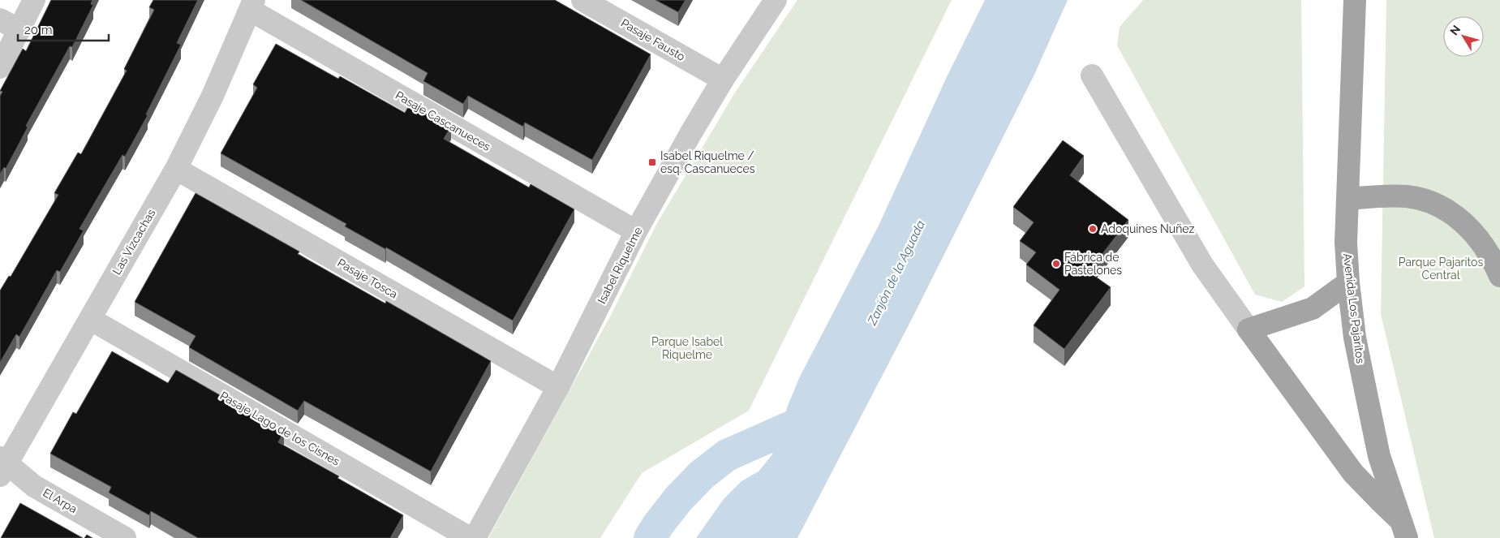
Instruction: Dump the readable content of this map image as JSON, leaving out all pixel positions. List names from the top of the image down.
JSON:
{
  "streets": {
    "main road": ["Avenida Los Pajaritos"],
    "street": [
      "Pasaje Fausto",
      "Pasaje Cascanueces",
      "Las Vizcachas",
      "Isabel Riquelme",
      "Pasaje Tosca",
      "Pasaje Lago de los Cisnes",
      "El Arpa"
    ]
  },
  "crossings": [
    ["Pasaje Fausto", "Isabel Riquelme"],
    ["Pasaje Cascanueces", "Las Vizcachas"],
    ["Pasaje Cascanueces", "Isabel Riquelme"],
    ["Las Vizcachas", "Pasaje Tosca"],
    ["Las Vizcachas", "Pasaje Lago de los Cisnes"],
    ["Las Vizcachas", "El Arpa"],
    ["Isabel Riquelme", "Pasaje Tosca"]
  ],
  "water": ["Zanjón de la Aguada"],
  "parks": ["Parque Pajaritos Central", "Parque Isabel Riquelme"],
  "places": {
    "transit": ["Isabel Riquelme / esq. Cascanueces"],
    "other": ["Adoquines Nuñez", "Fábrica de Pastelones"]
  },
  "scale_bar": "20 m",
  "north": "top left"
}
